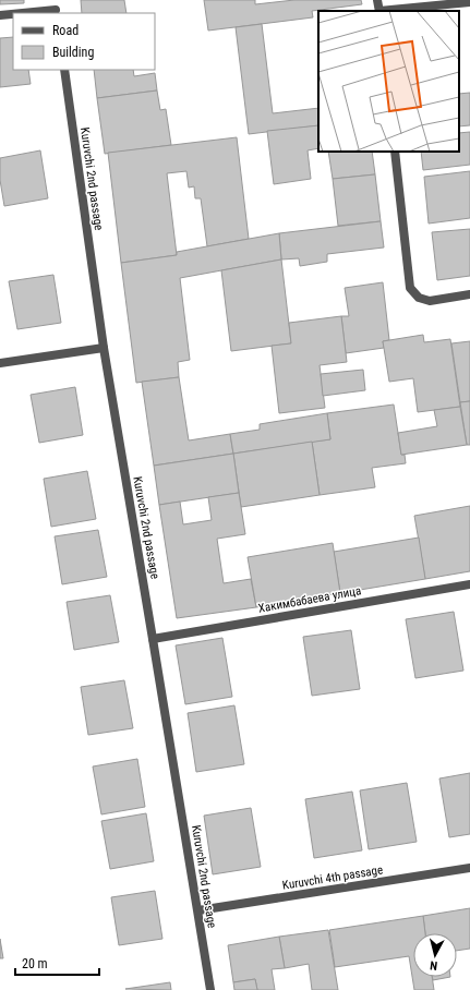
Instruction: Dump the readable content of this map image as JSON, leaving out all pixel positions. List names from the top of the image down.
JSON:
{
  "streets": {
    "street": ["Kuruvchi 2nd passage", "Хакимбабаева улица", "Kuruvchi 4th passage"]
  },
  "crossings": [
    ["Kuruvchi 2nd passage", "Хакимбабаева улица"],
    ["Kuruvchi 2nd passage", "Kuruvchi 4th passage"]
  ],
  "legend": ["Road", "Building"],
  "scale_bar": "20 m",
  "north": "bottom"
}
